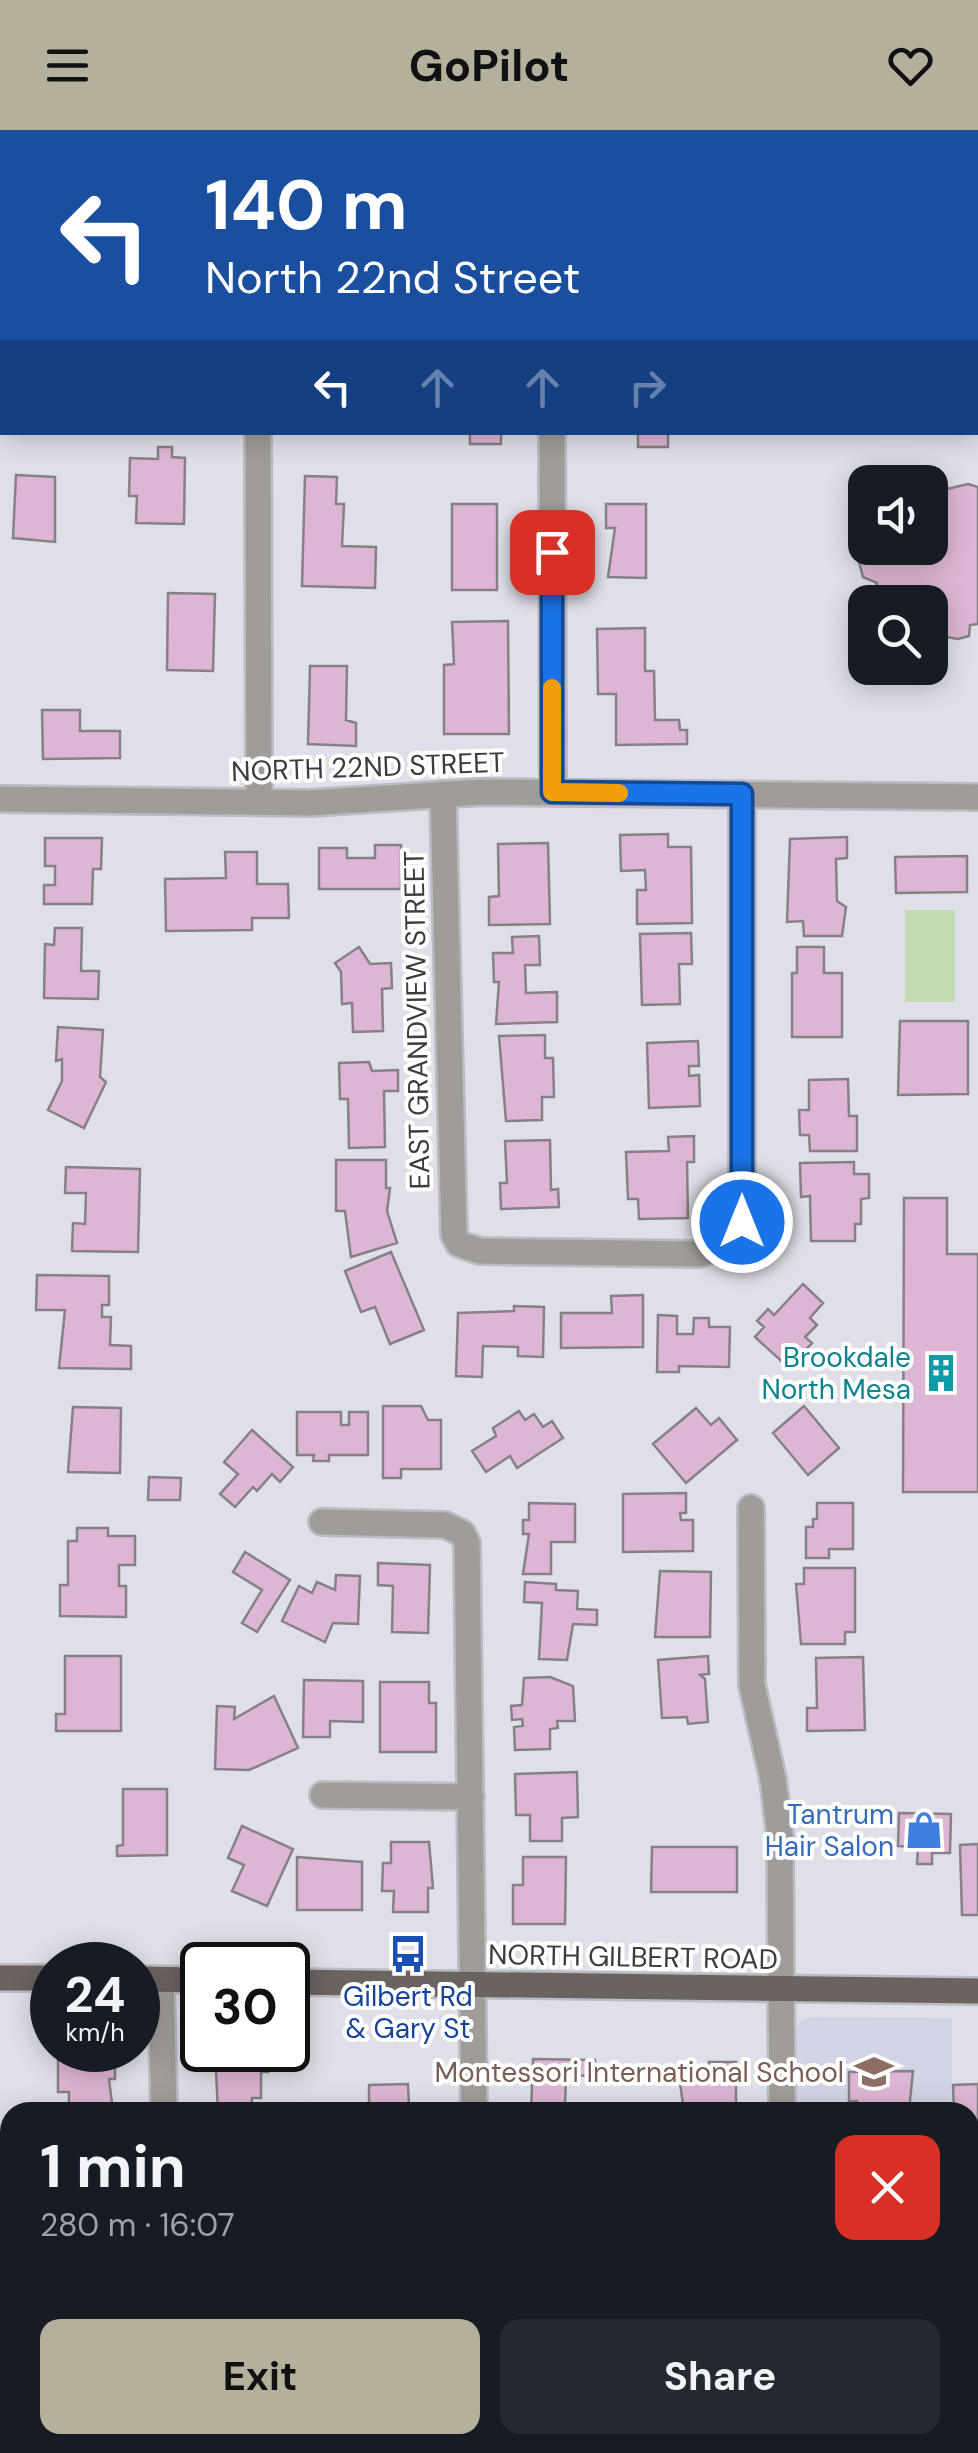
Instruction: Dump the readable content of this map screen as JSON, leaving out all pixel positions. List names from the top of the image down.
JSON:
{
  "streets": {
    "main road": ["NORTH GILBERT ROAD"],
    "street": ["NORTH 22ND STREET", "EAST GRANDVIEW STREET"]
  },
  "crossings": [
    ["NORTH 22ND STREET", "EAST GRANDVIEW STREET"]
  ],
  "places": {
    "building": ["Brookdale North Mesa"],
    "shop": ["Tantrum Hair Salon"],
    "bus stop": ["Gilbert Rd & Gary St"],
    "school or university": ["Montessori International School"]
  },
  "page": {
    "header": "GoPilot",
    "turn": ["140 m", "North 22nd Street"],
    "speed": "24 km/h",
    "limit": "30",
    "heading": ["1 min", "280 m · 16:07"],
    "buttons": ["Exit", "Share"]
  }
}
